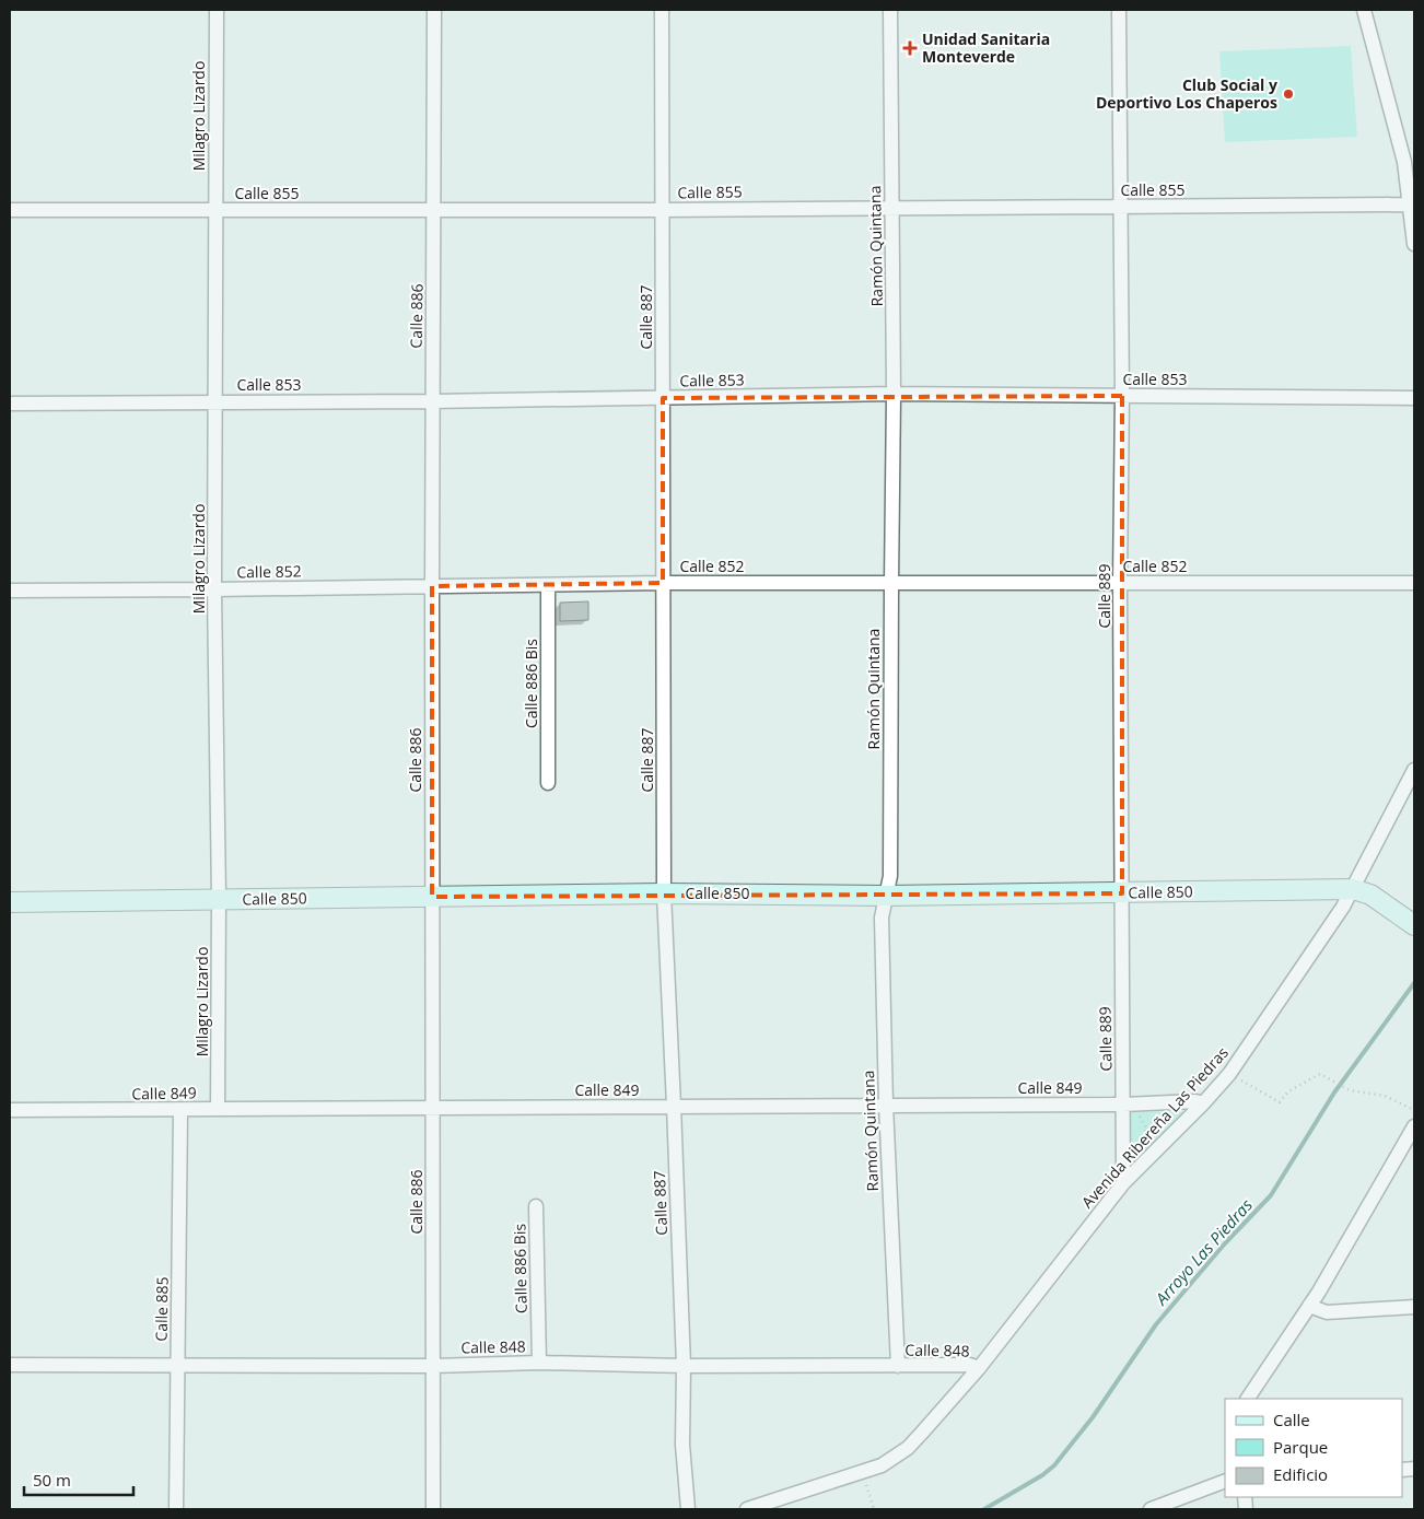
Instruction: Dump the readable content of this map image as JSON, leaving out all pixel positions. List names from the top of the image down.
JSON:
{
  "streets": {
    "main road": ["Calle 850"],
    "street": [
      "Milagro Lizardo",
      "Calle 855",
      "Ramón Quintana",
      "Calle 886",
      "Calle 887",
      "Calle 853",
      "Calle 852",
      "Calle 889",
      "Calle 886 Bis",
      "Calle 849",
      "Avenida Ribereña Las Piedras",
      "Calle 885",
      "Calle 848"
    ]
  },
  "crossings": [
    ["Milagro Lizardo", "Calle 855"],
    ["Milagro Lizardo", "Calle 853"],
    ["Milagro Lizardo", "Calle 852"],
    ["Milagro Lizardo", "Calle 850"],
    ["Milagro Lizardo", "Calle 849"],
    ["Calle 855", "Ramón Quintana"],
    ["Calle 855", "Calle 886"],
    ["Calle 855", "Calle 887"],
    ["Calle 855", "Calle 889"],
    ["Ramón Quintana", "Calle 853"],
    ["Ramón Quintana", "Calle 852"],
    ["Ramón Quintana", "Calle 850"],
    ["Ramón Quintana", "Calle 849"],
    ["Ramón Quintana", "Calle 848"],
    ["Calle 886", "Calle 853"],
    ["Calle 886", "Calle 852"],
    ["Calle 886", "Calle 850"],
    ["Calle 886", "Calle 849"],
    ["Calle 886", "Calle 848"],
    ["Calle 887", "Calle 853"],
    ["Calle 887", "Calle 852"],
    ["Calle 887", "Calle 850"],
    ["Calle 887", "Calle 849"],
    ["Calle 887", "Calle 848"],
    ["Calle 853", "Calle 889"],
    ["Calle 852", "Calle 889"],
    ["Calle 852", "Calle 886 Bis"],
    ["Calle 889", "Calle 850"],
    ["Calle 889", "Calle 849"],
    ["Calle 889", "Avenida Ribereña Las Piedras"],
    ["Calle 886 Bis", "Calle 848"],
    ["Calle 850", "Avenida Ribereña Las Piedras"],
    ["Calle 849", "Avenida Ribereña Las Piedras"],
    ["Calle 849", "Calle 885"],
    ["Avenida Ribereña Las Piedras", "Calle 848"],
    ["Calle 885", "Calle 848"]
  ],
  "water": ["Arroyo Las Piedras"],
  "places": {
    "health": ["Unidad Sanitaria Monteverde"],
    "other": ["Club Social y Deportivo Los Chaperos"]
  },
  "legend": ["Calle", "Parque", "Edificio"],
  "scale_bar": "50 m"
}
